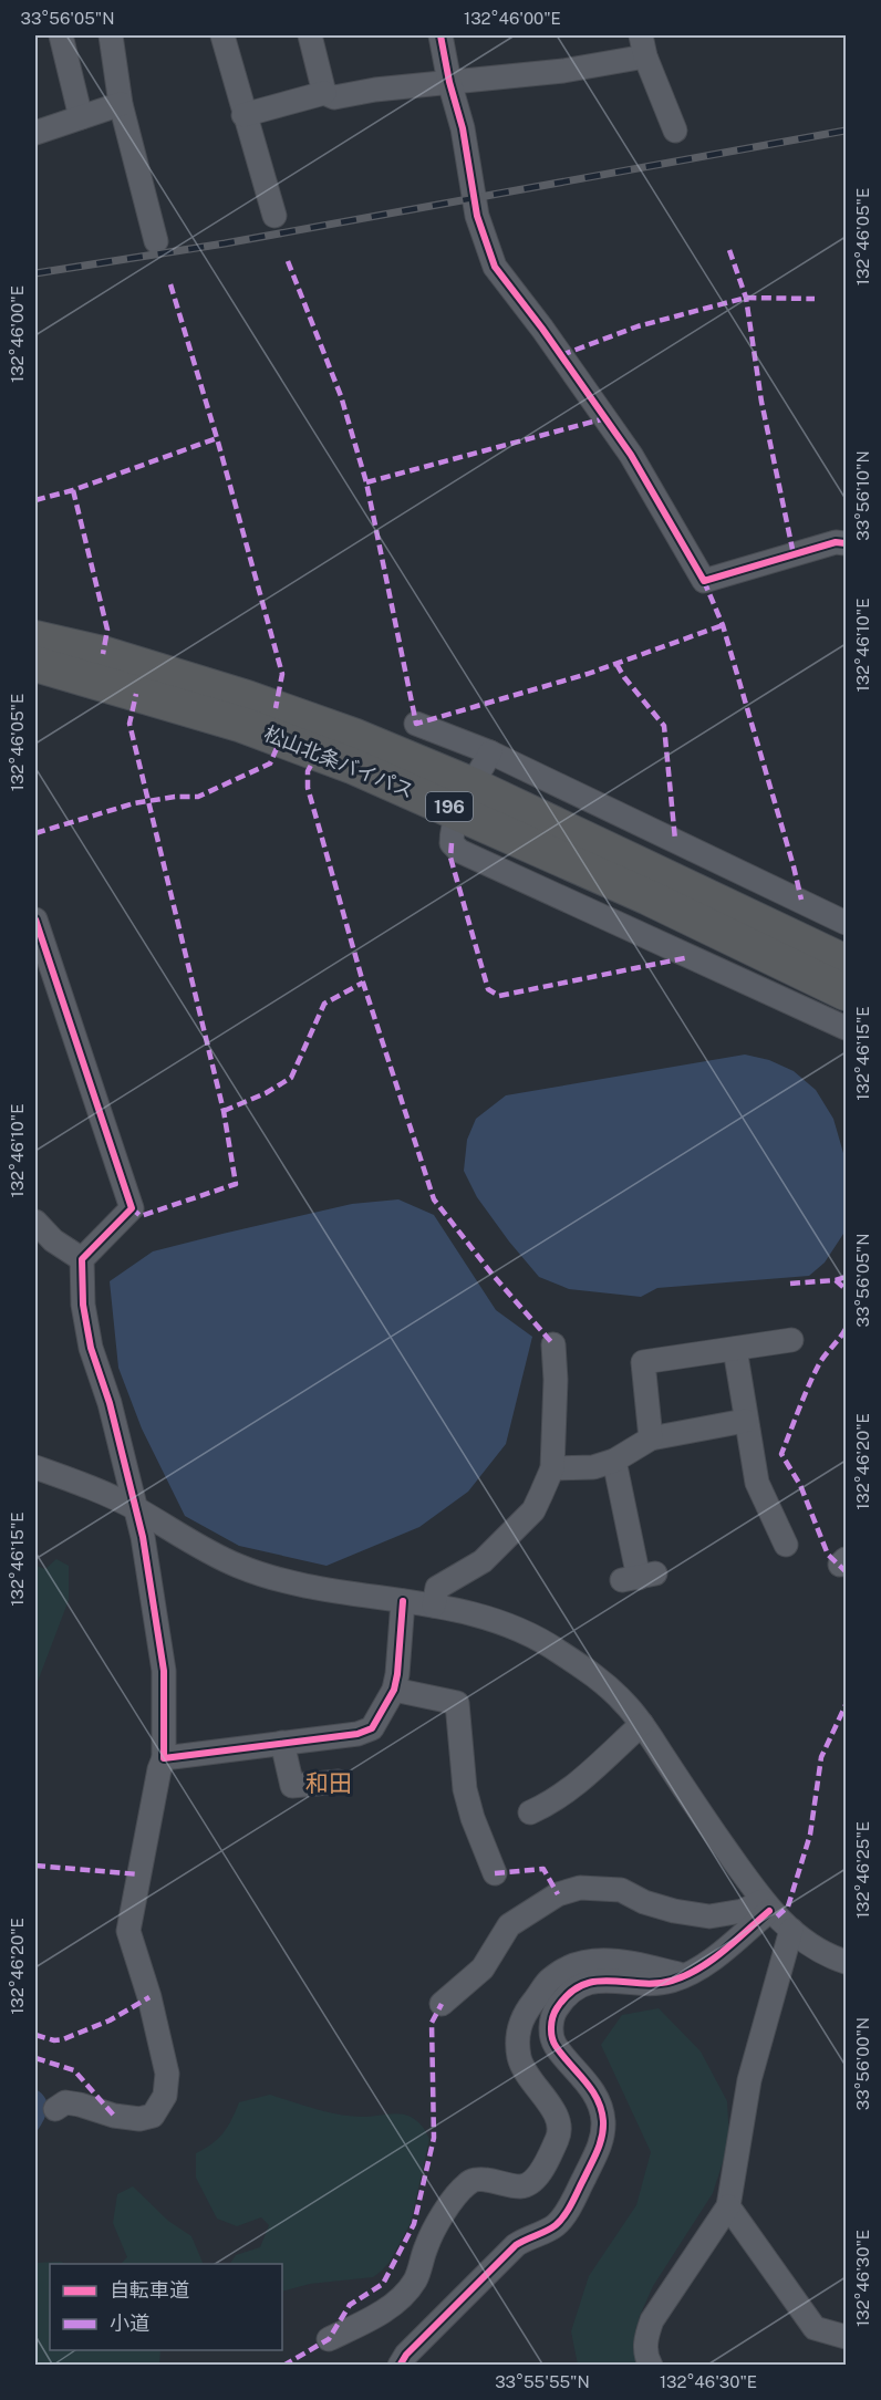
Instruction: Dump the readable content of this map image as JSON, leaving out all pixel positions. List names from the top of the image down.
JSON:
{
  "streets": {
    "highway": ["松山北条バイパス", "196"]
  },
  "districts": ["和田"],
  "legend": ["自転車道", "小道"],
  "coordinates": [
    "33°56'05\"N",
    "132°46'00\"E",
    "132°46'05\"E",
    "33°56'10\"N",
    "132°46'10\"E",
    "132°46'15\"E",
    "132°46'20\"E",
    "132°46'25\"E",
    "33°56'00\"N",
    "132°46'30\"E",
    "33°55'55\"N"
  ]
}
